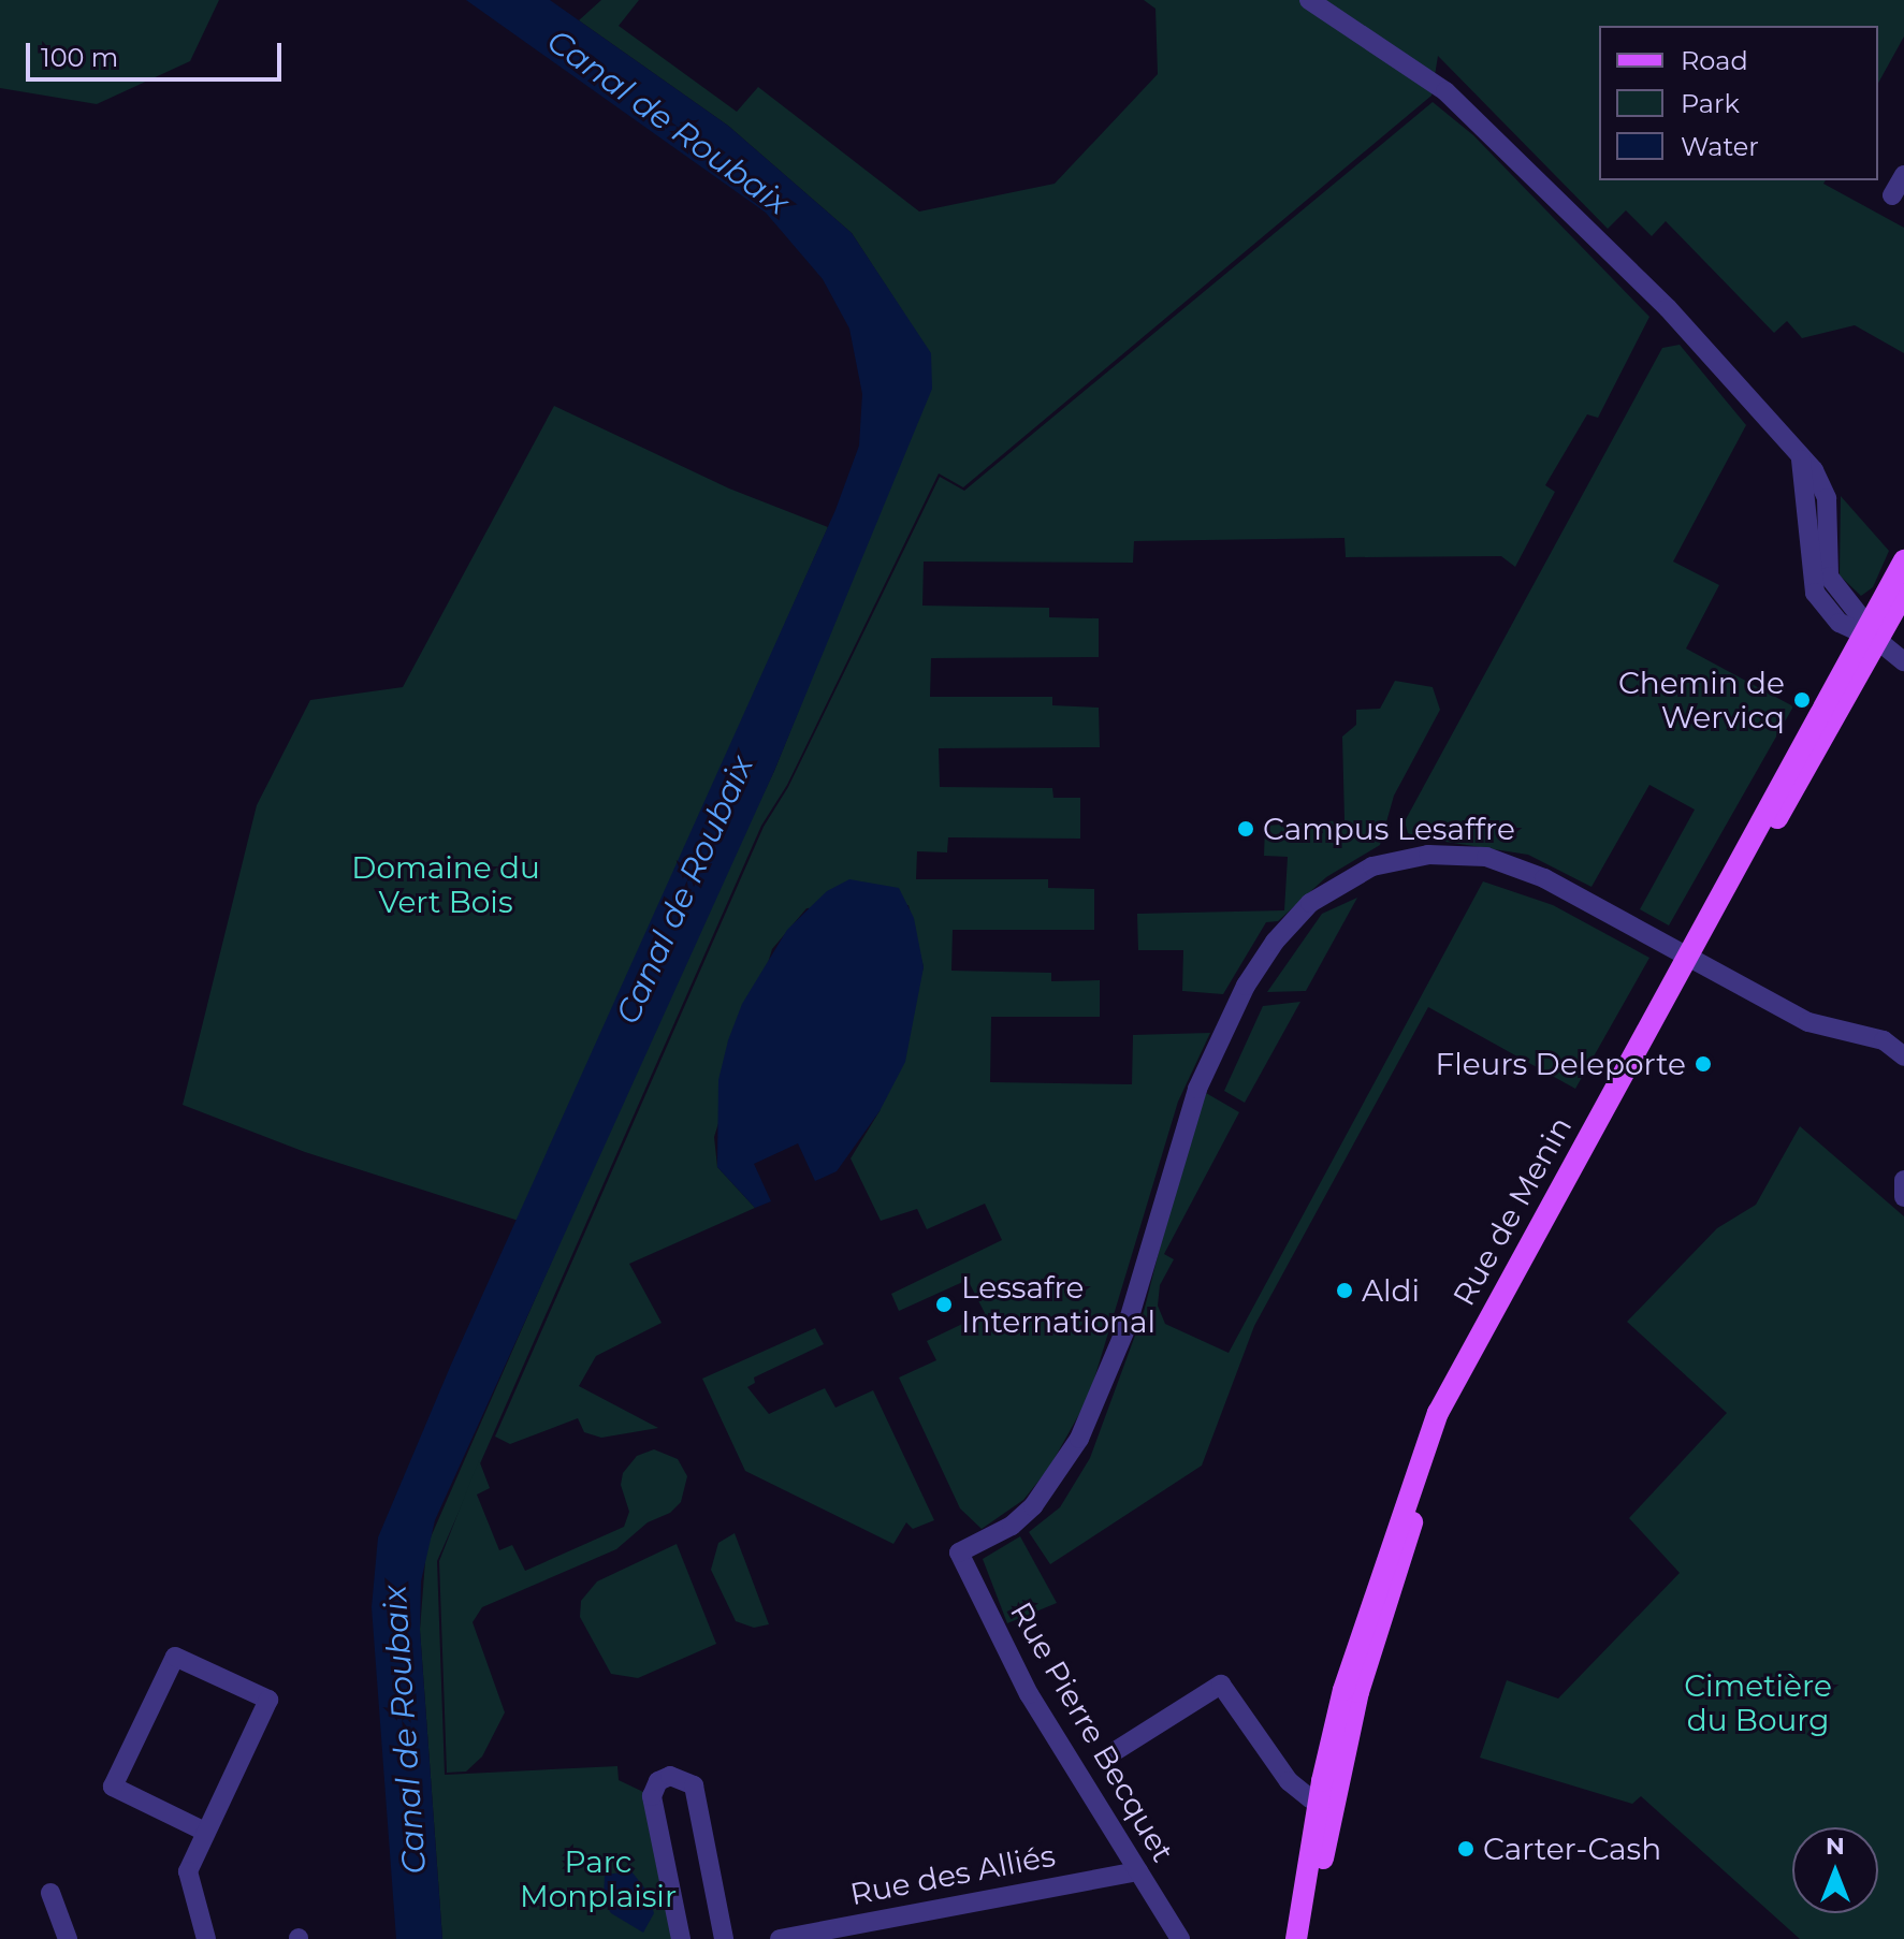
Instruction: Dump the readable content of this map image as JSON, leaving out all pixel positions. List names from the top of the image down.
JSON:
{
  "streets": {
    "main road": ["Rue de Menin"],
    "street": ["Rue Pierre Becquet", "Rue des Alliés"]
  },
  "crossings": [
    ["Rue de Menin", "Rue Pierre Becquet"],
    ["Rue Pierre Becquet", "Rue des Alliés"]
  ],
  "water": ["Canal de Roubaix"],
  "parks": ["Domaine du Vert Bois", "Cimetière du Bourg", "Parc Monplaisir"],
  "places": [
    "Chemin de Wervicq",
    "Campus Lesaffre",
    "Fleurs Deleporte",
    "Aldi",
    "Lessafre International",
    "Carter-Cash"
  ],
  "legend": ["Road", "Park", "Water"],
  "scale_bar": "100 m",
  "north": "top"
}
